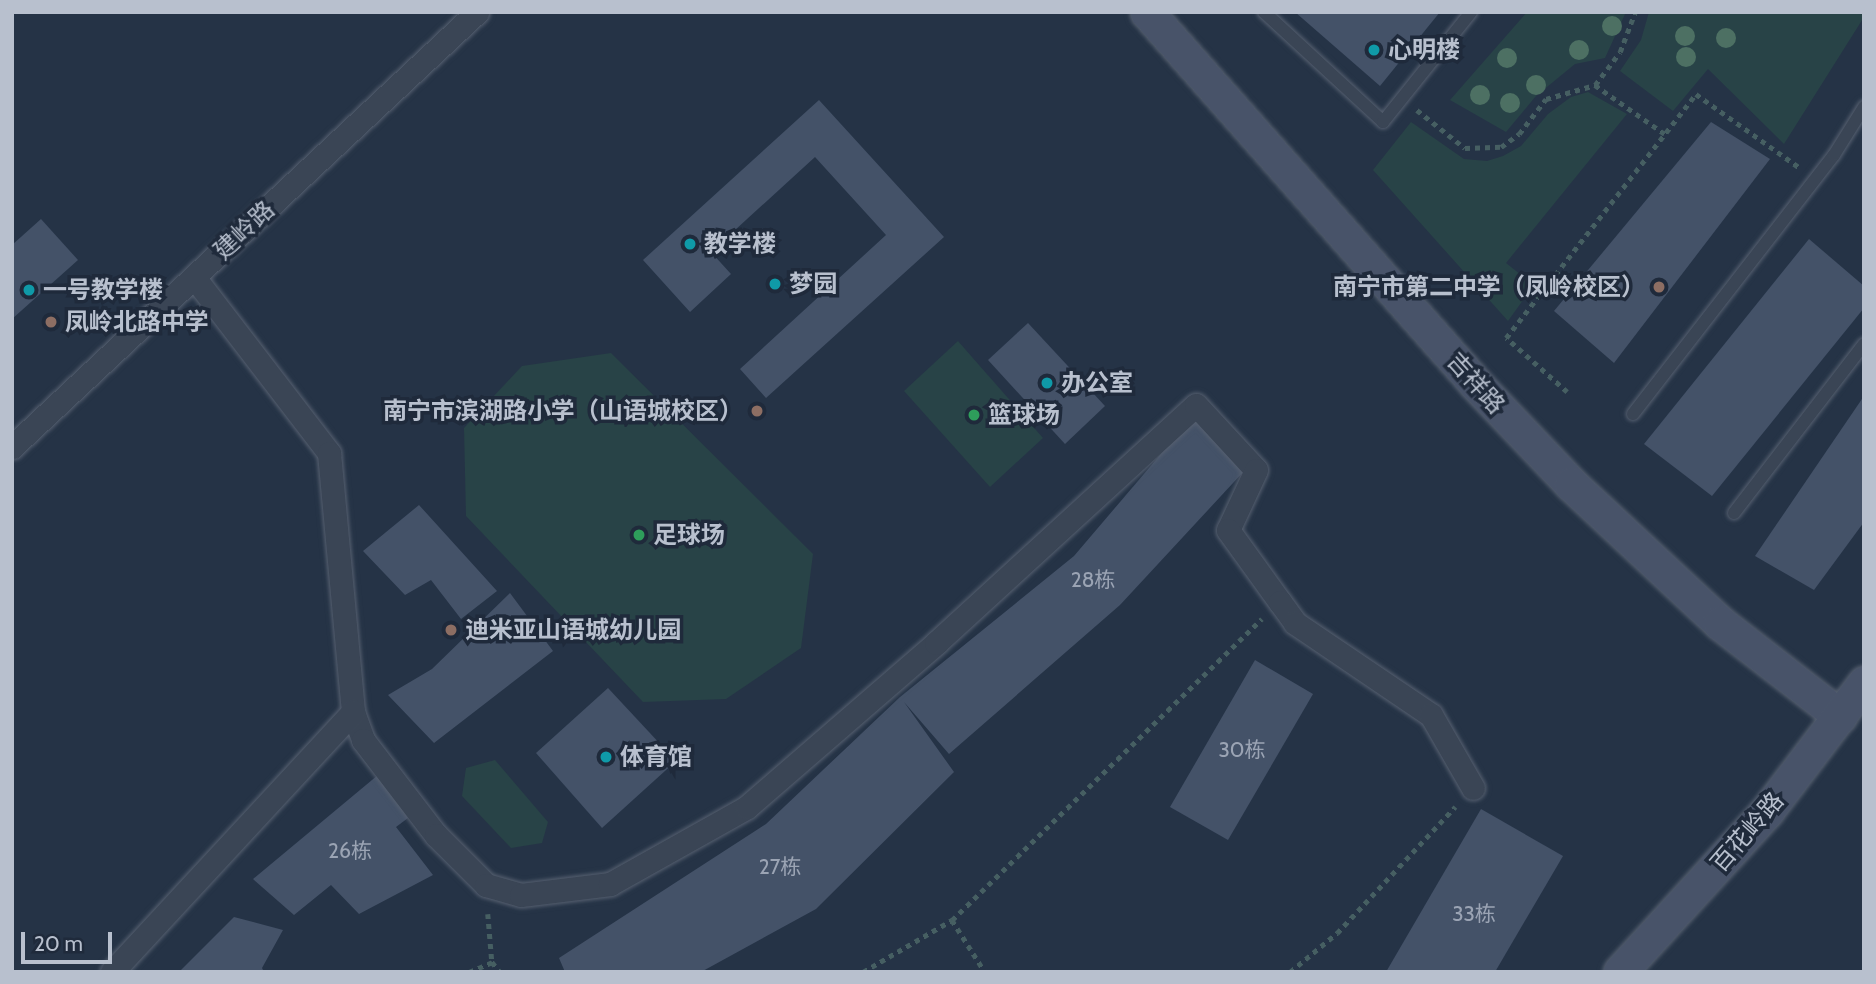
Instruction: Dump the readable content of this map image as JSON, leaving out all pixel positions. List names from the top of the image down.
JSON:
{
  "streets": {
    "street": ["建岭路", "吉祥路", "百花岭路"]
  },
  "crossings": [
    ["吉祥路", "百花岭路"]
  ],
  "places": [
    "心明楼",
    "教学楼",
    "梦园",
    "南宁市第二中学（凤岭校区）",
    "一号教学楼",
    "凤岭北路中学",
    "办公室",
    "南宁市滨湖路小学（山语城校区）",
    "篮球场",
    "足球场",
    "迪米亚山语城幼儿园",
    "体育馆"
  ],
  "house_numbers": [
    "28栋",
    "30栋",
    "26栋",
    "27栋",
    "33栋"
  ],
  "scale_bar": "20 m"
}
